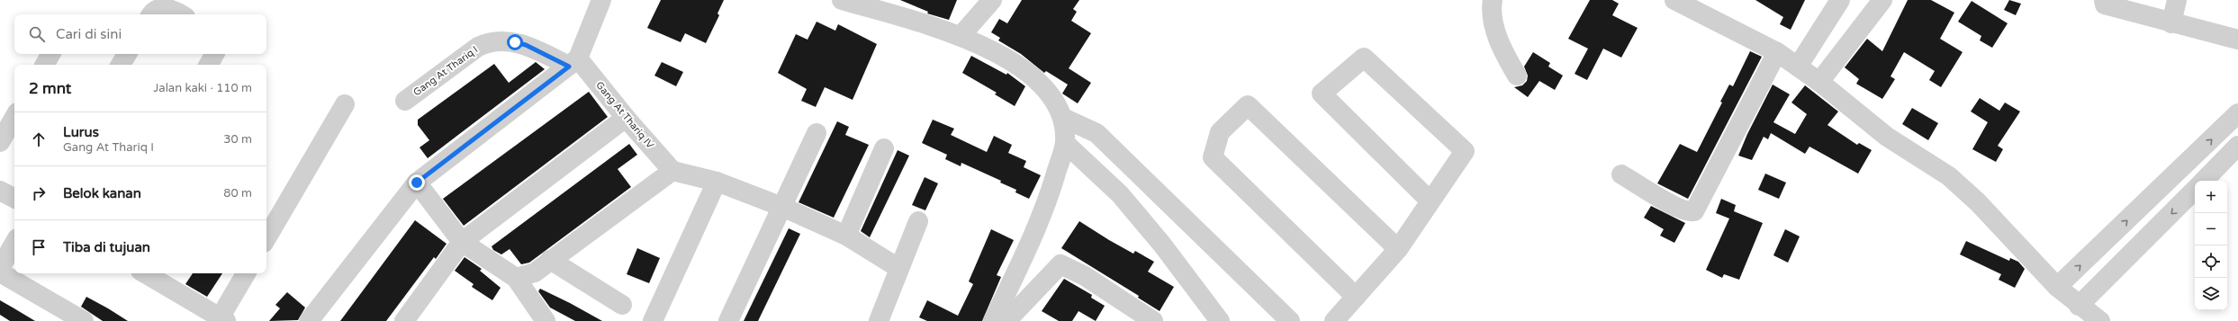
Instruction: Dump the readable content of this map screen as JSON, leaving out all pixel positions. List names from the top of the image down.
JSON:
{
  "streets": {
    "street": ["Gang At Thariq I", "Gang At Thariq IV"]
  },
  "crossings": [
    ["Gang At Thariq I", "Gang At Thariq IV"]
  ],
  "page": {
    "search": "Cari di sini",
    "heading": ["2 mnt", "Jalan kaki · 110 m"],
    "list": [
      ["Lurus", "Gang At Thariq I", "30 m"],
      ["Belok kanan", "80 m"],
      "Tiba di tujuan"
    ],
    "map_buttons": ["+", "−"]
  }
}
